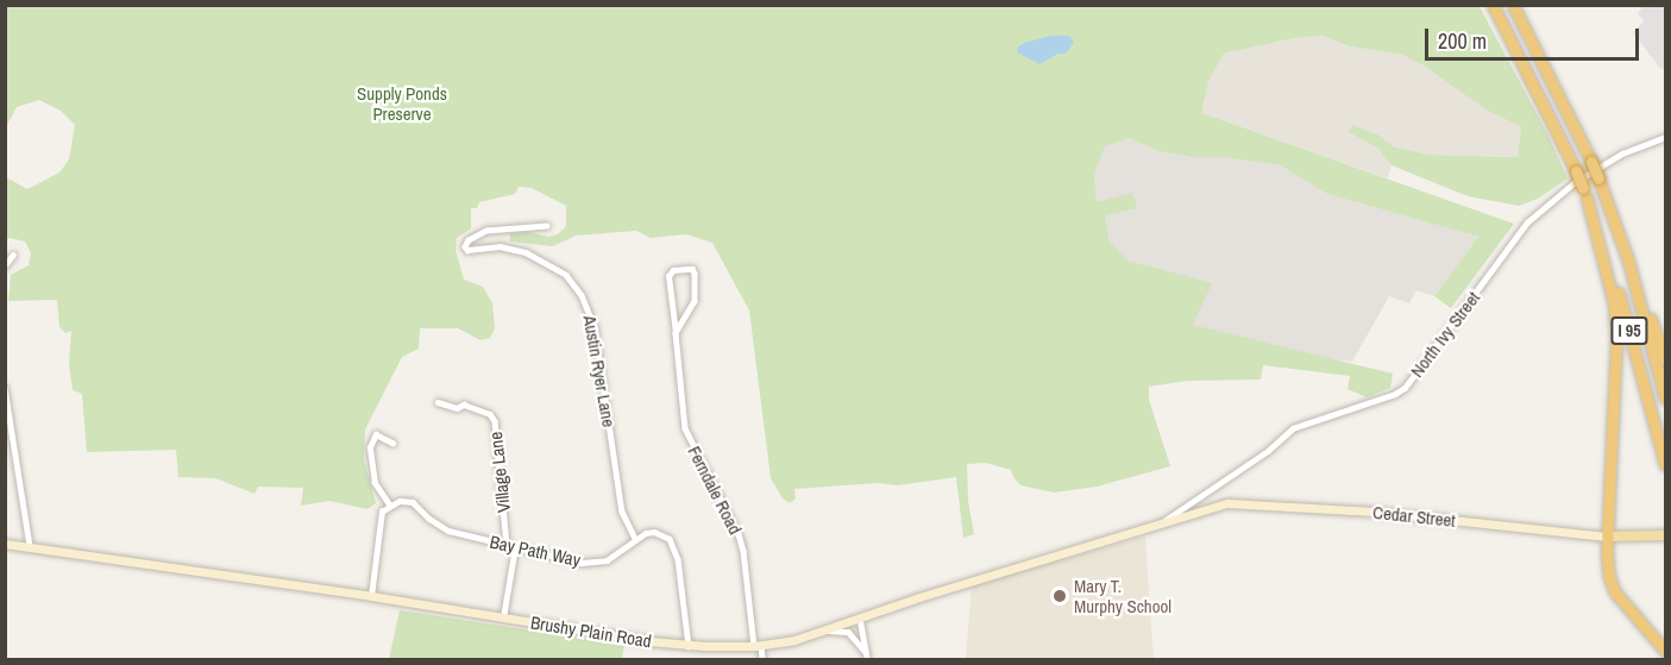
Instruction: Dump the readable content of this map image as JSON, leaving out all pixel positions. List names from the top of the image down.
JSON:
{
  "streets": {
    "highway": ["I 95"],
    "main road": ["Cedar Street", "Brushy Plain Road"],
    "street": [
      "North Ivy Street",
      "Austin Ryer Lane",
      "Village Lane",
      "Ferndale Road",
      "Bay Path Way"
    ]
  },
  "crossings": [
    ["North Ivy Street", "Cedar Street"],
    ["North Ivy Street", "Brushy Plain Road"],
    ["Austin Ryer Lane", "Bay Path Way"],
    ["Village Lane", "Bay Path Way"],
    ["Ferndale Road", "Brushy Plain Road"],
    ["Cedar Street", "Brushy Plain Road"]
  ],
  "parks": ["Supply Ponds Preserve"],
  "places": ["Mary T. Murphy School"],
  "scale_bar": "200 m"
}
